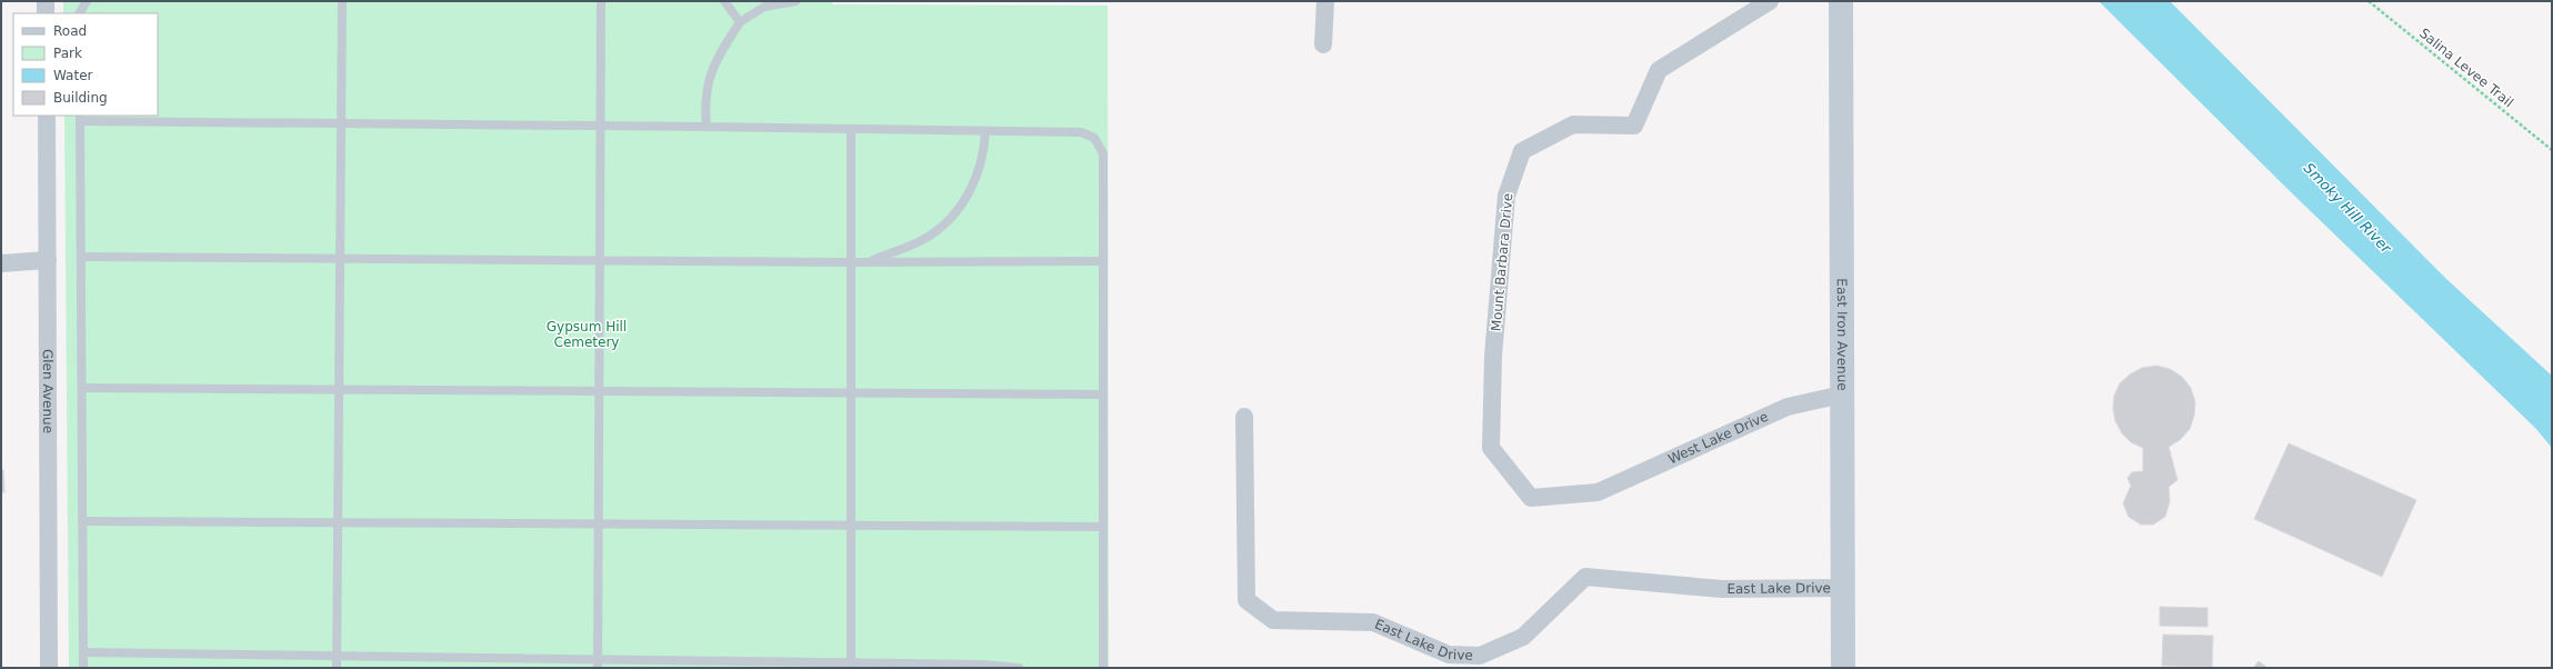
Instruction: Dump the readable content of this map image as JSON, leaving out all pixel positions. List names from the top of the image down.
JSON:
{
  "streets": {
    "street": [
      "Mount Barbara Drive",
      "East Iron Avenue",
      "Glen Avenue",
      "West Lake Drive",
      "East Lake Drive"
    ],
    "path": ["Salina Levee Trail"]
  },
  "crossings": [
    ["Mount Barbara Drive", "West Lake Drive"],
    ["East Iron Avenue", "West Lake Drive"],
    ["East Iron Avenue", "East Lake Drive"]
  ],
  "water": ["Smoky Hill River"],
  "parks": ["Gypsum Hill Cemetery"],
  "legend": [
    "Road",
    "Park",
    "Water",
    "Building"
  ]
}
